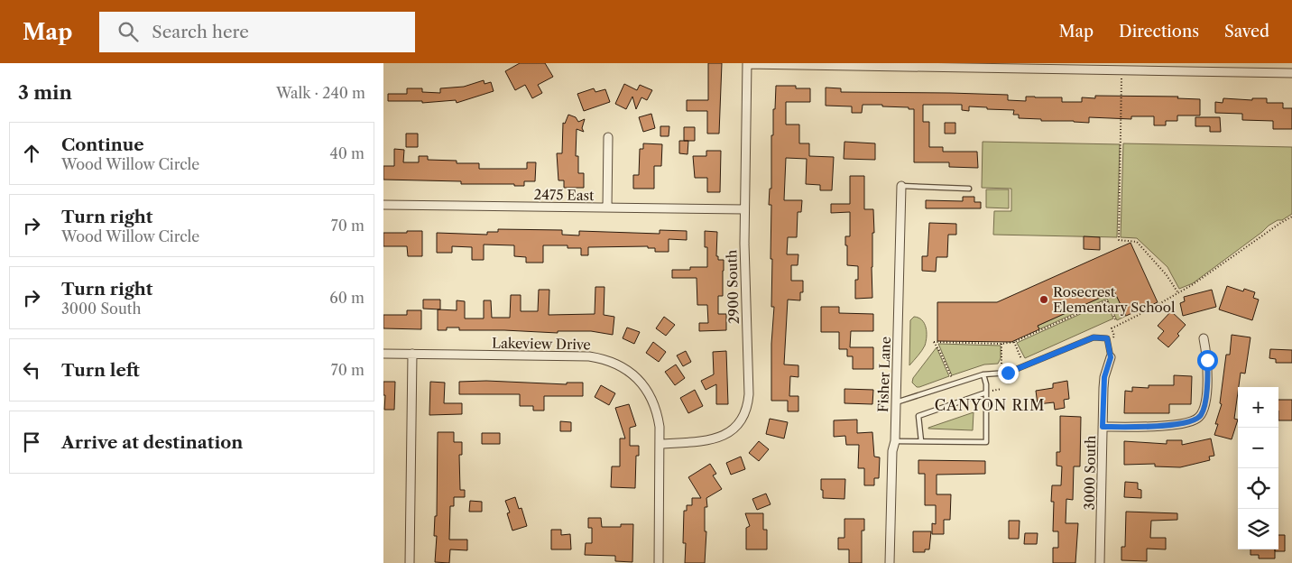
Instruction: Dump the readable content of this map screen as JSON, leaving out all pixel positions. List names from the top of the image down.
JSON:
{
  "streets": {
    "street": [
      "2475 East",
      "2900 South",
      "Lakeview Drive",
      "Fisher Lane",
      "3000 South"
    ]
  },
  "crossings": [
    ["2475 East", "2900 South"],
    ["2900 South", "Lakeview Drive"]
  ],
  "districts": ["CANYON RIM"],
  "places": ["Rosecrest Elementary School"],
  "page": {
    "header": "Map",
    "search": "Search here",
    "nav": ["Map", "Directions", "Saved"],
    "heading": ["3 min", "Walk · 240 m"],
    "list": [
      ["Continue", "Wood Willow Circle", "40 m"],
      ["Turn right", "Wood Willow Circle", "70 m"],
      ["Turn right", "3000 South", "60 m"],
      ["Turn left", "70 m"],
      "Arrive at destination"
    ],
    "map_buttons": ["+", "−"]
  }
}
